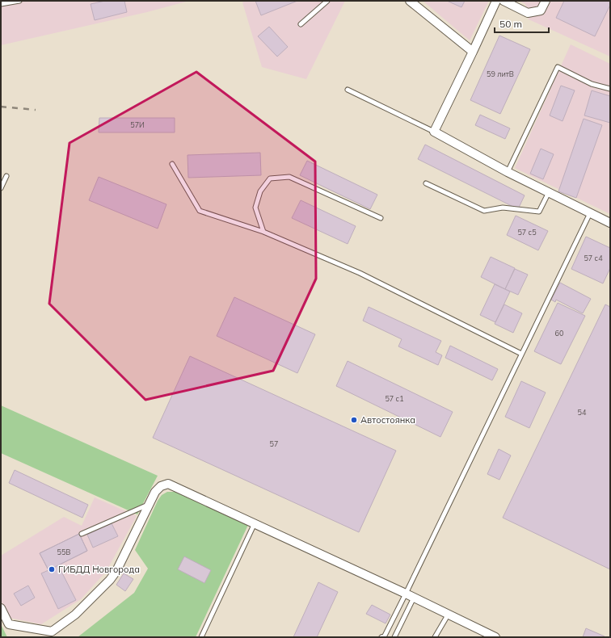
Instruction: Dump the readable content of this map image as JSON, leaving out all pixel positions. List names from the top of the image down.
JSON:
{
  "places": ["Автостоянка", "ГИБДД Новгорода"],
  "house_numbers": [
    "59 литВ",
    "57И",
    "57 с5",
    "57 с4",
    "60",
    "57 с1",
    "54",
    "57",
    "55В"
  ],
  "scale_bar": "50 m"
}
